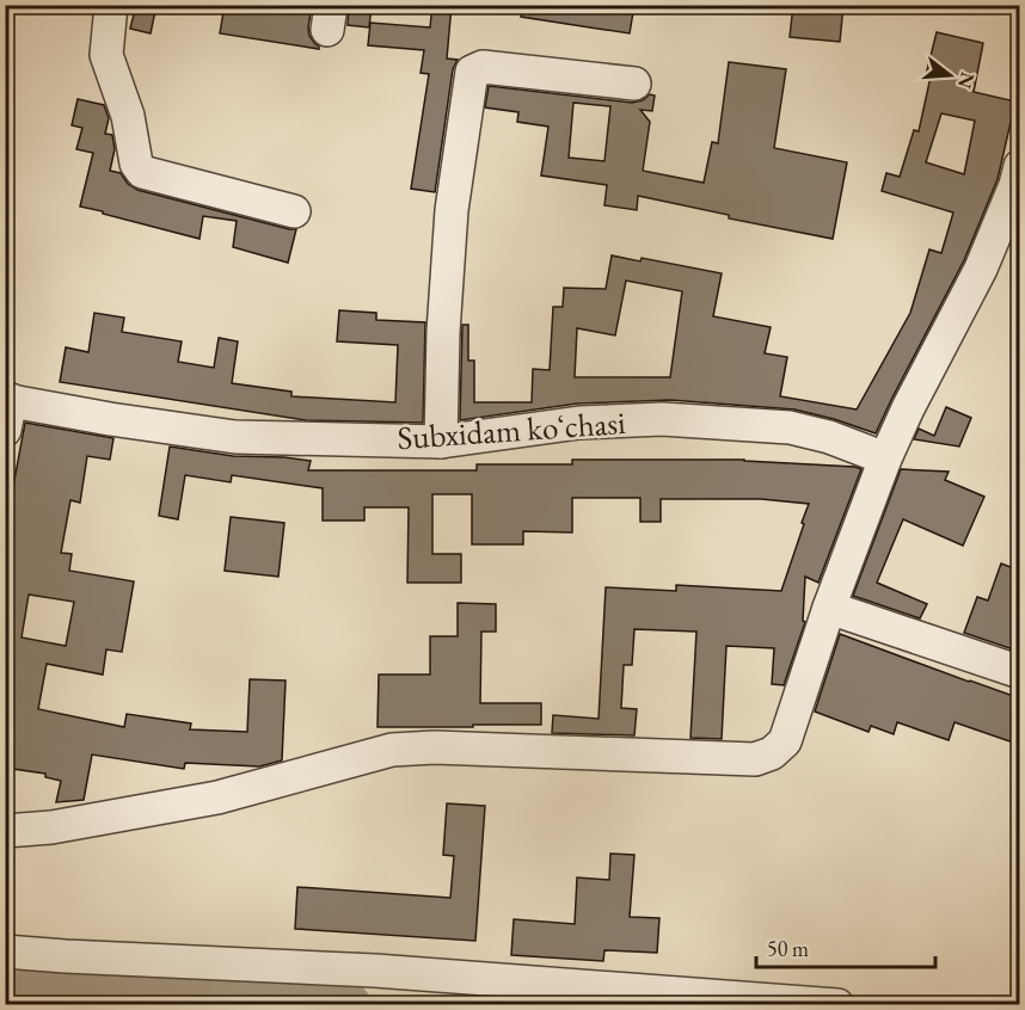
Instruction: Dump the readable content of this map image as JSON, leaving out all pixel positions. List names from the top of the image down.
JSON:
{
  "streets": {
    "street": ["Subxidam koʻchasi"]
  },
  "scale_bar": "50 m",
  "north": "right"
}
